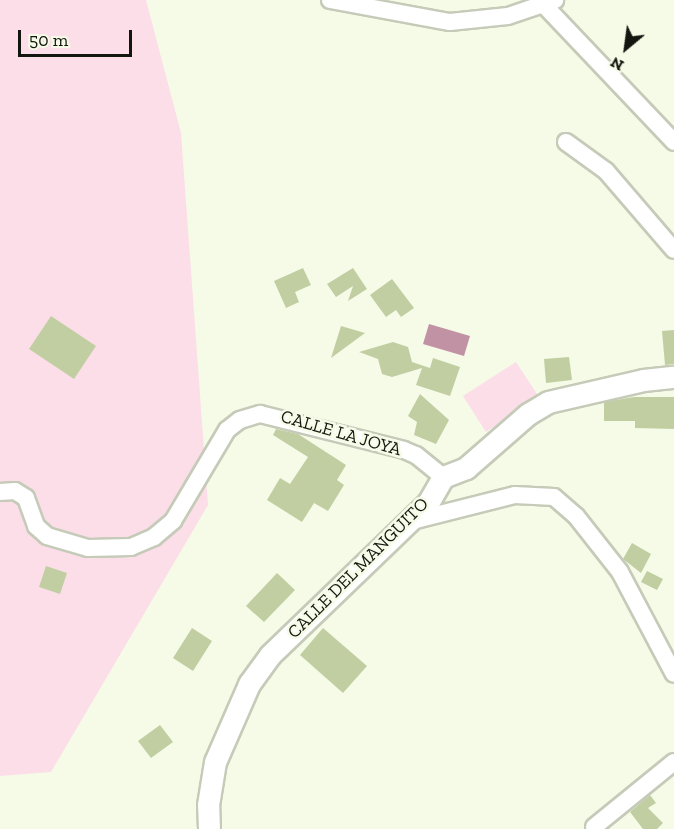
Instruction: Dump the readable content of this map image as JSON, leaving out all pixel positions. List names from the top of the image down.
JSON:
{
  "streets": {
    "main road": ["CALLE DEL MANGUITO"],
    "street": ["CALLE LA JOYA"]
  },
  "crossings": [
    ["CALLE LA JOYA", "CALLE DEL MANGUITO"]
  ],
  "scale_bar": "50 m",
  "north": "bottom left"
}
